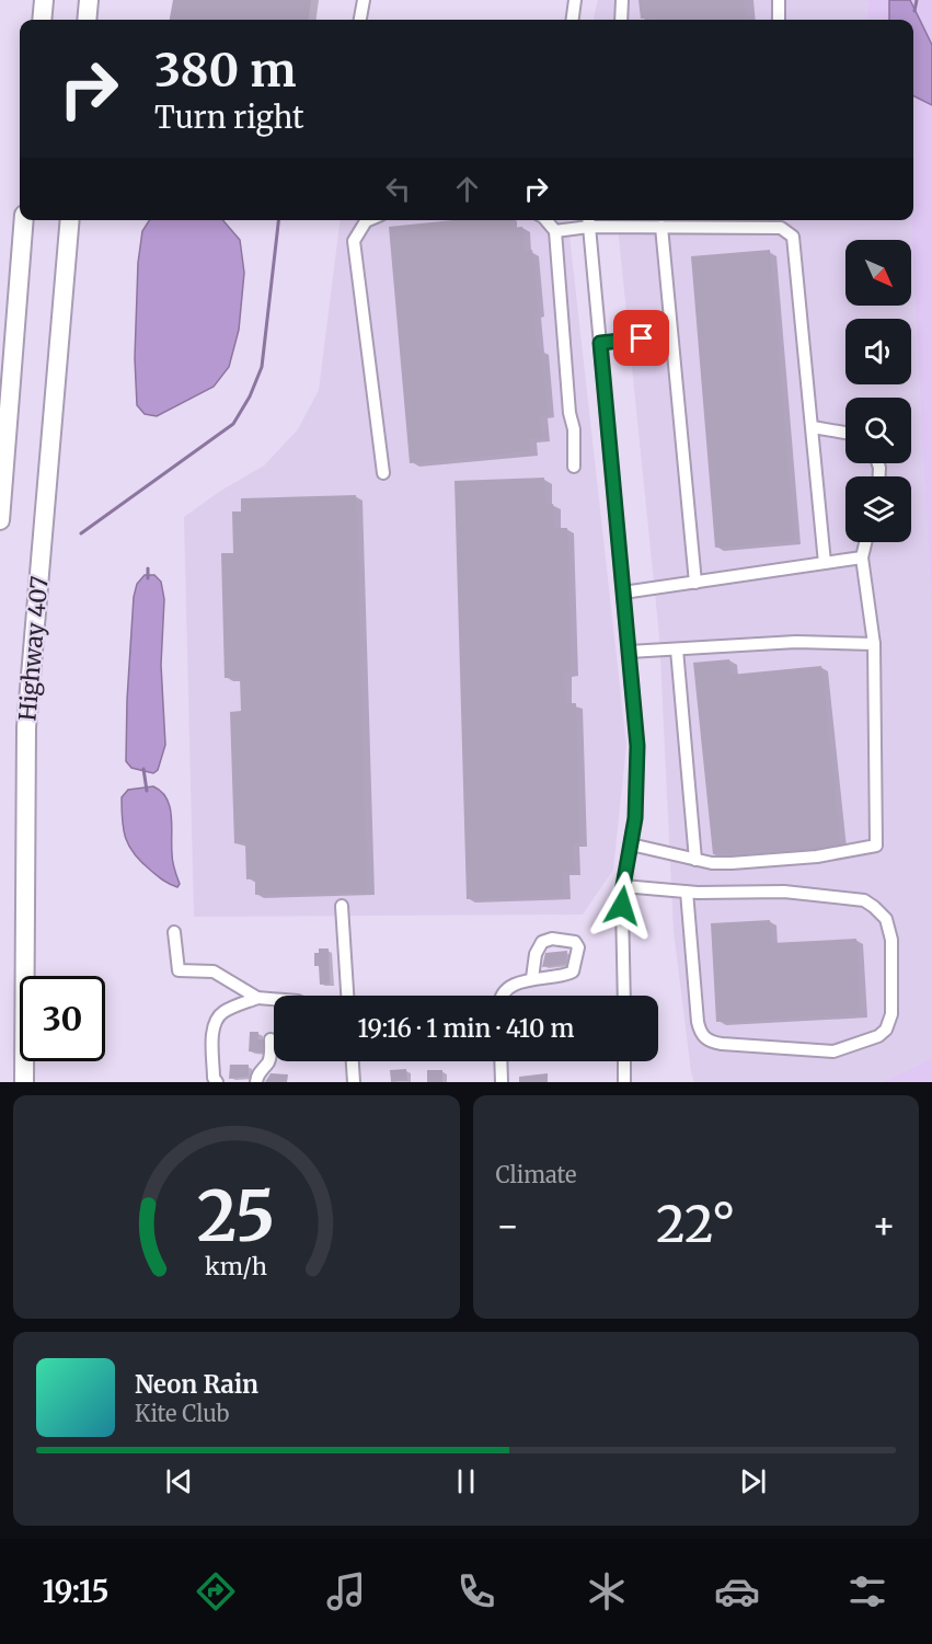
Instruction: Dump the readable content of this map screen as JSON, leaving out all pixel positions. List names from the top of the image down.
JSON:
{
  "streets": {
    "highway": ["Highway 407"]
  },
  "north": "bottom right",
  "page": {
    "turn": ["380 m", "Turn right"],
    "limit": "30",
    "trip": "19:16 · 1 min · 410 m",
    "tile": "Climate",
    "heat": ["−", "22°", "+"],
    "song": ["Neon Rain", "Kite Club"],
    "tabs": "19:15",
    "gauge": ["25", "km/h"]
  }
}
